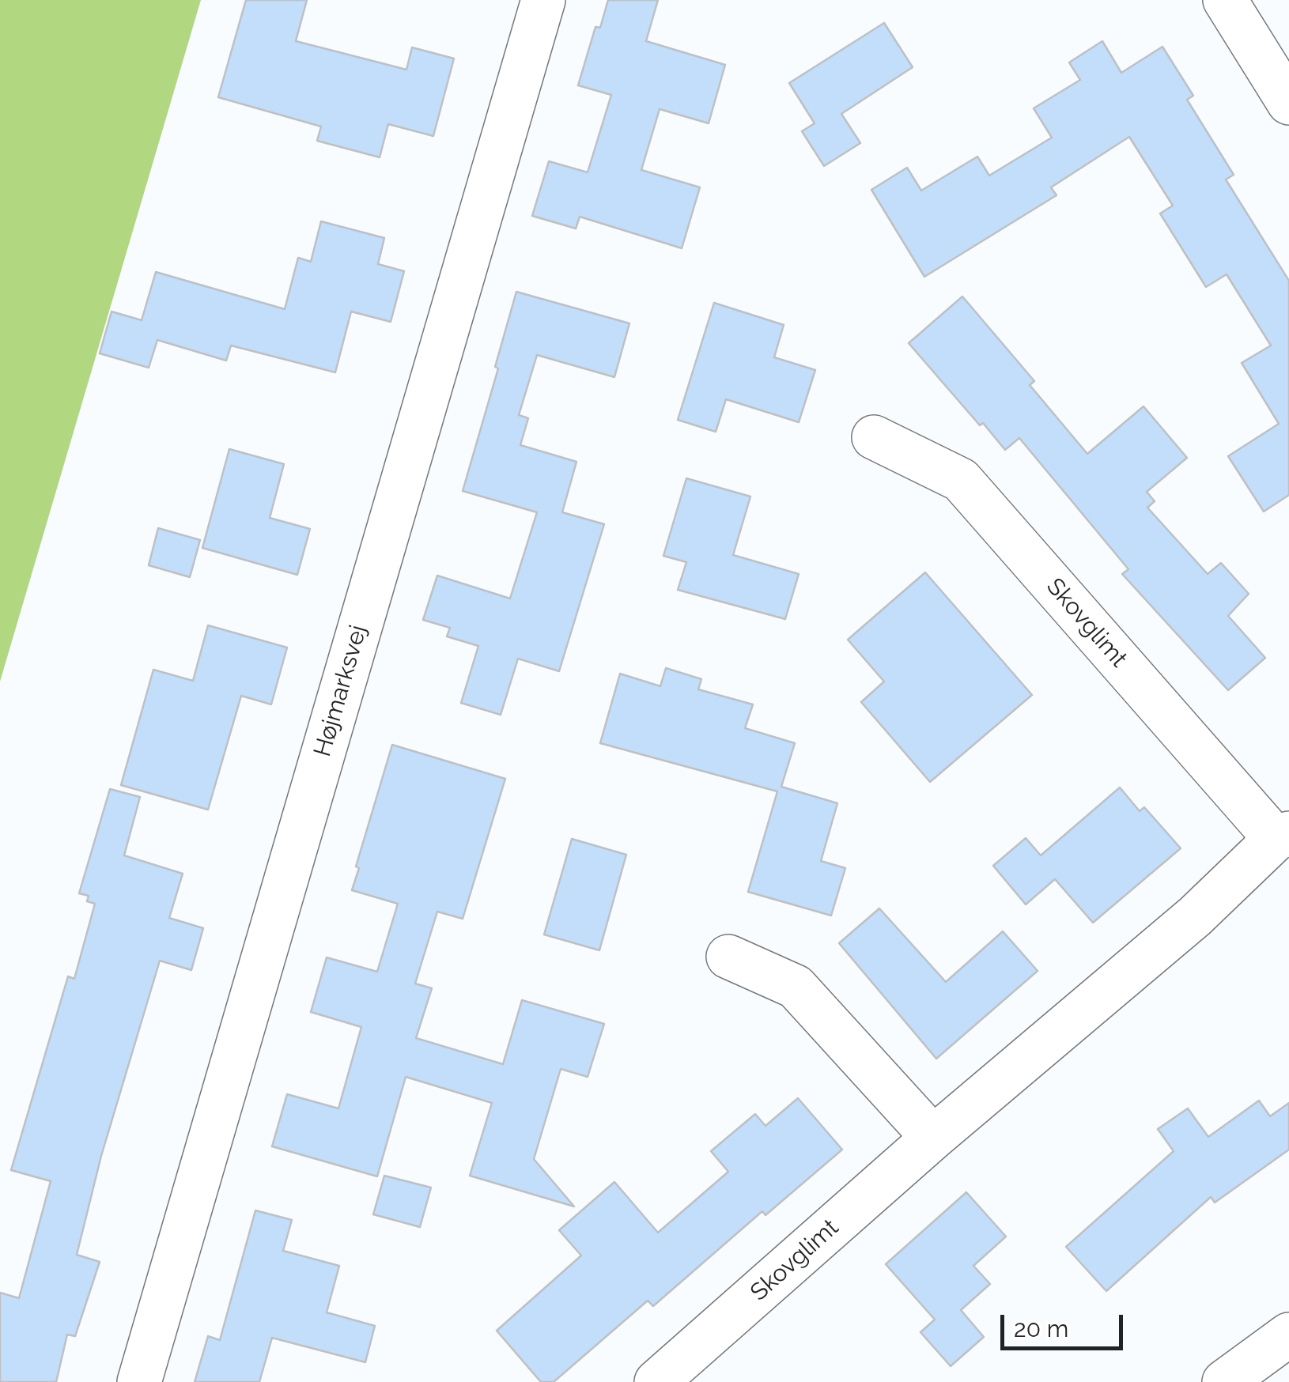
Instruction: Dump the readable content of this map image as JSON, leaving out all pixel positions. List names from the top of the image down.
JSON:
{
  "streets": {
    "street": ["Skovglimt", "Højmarksvej"]
  },
  "scale_bar": "20 m"
}
